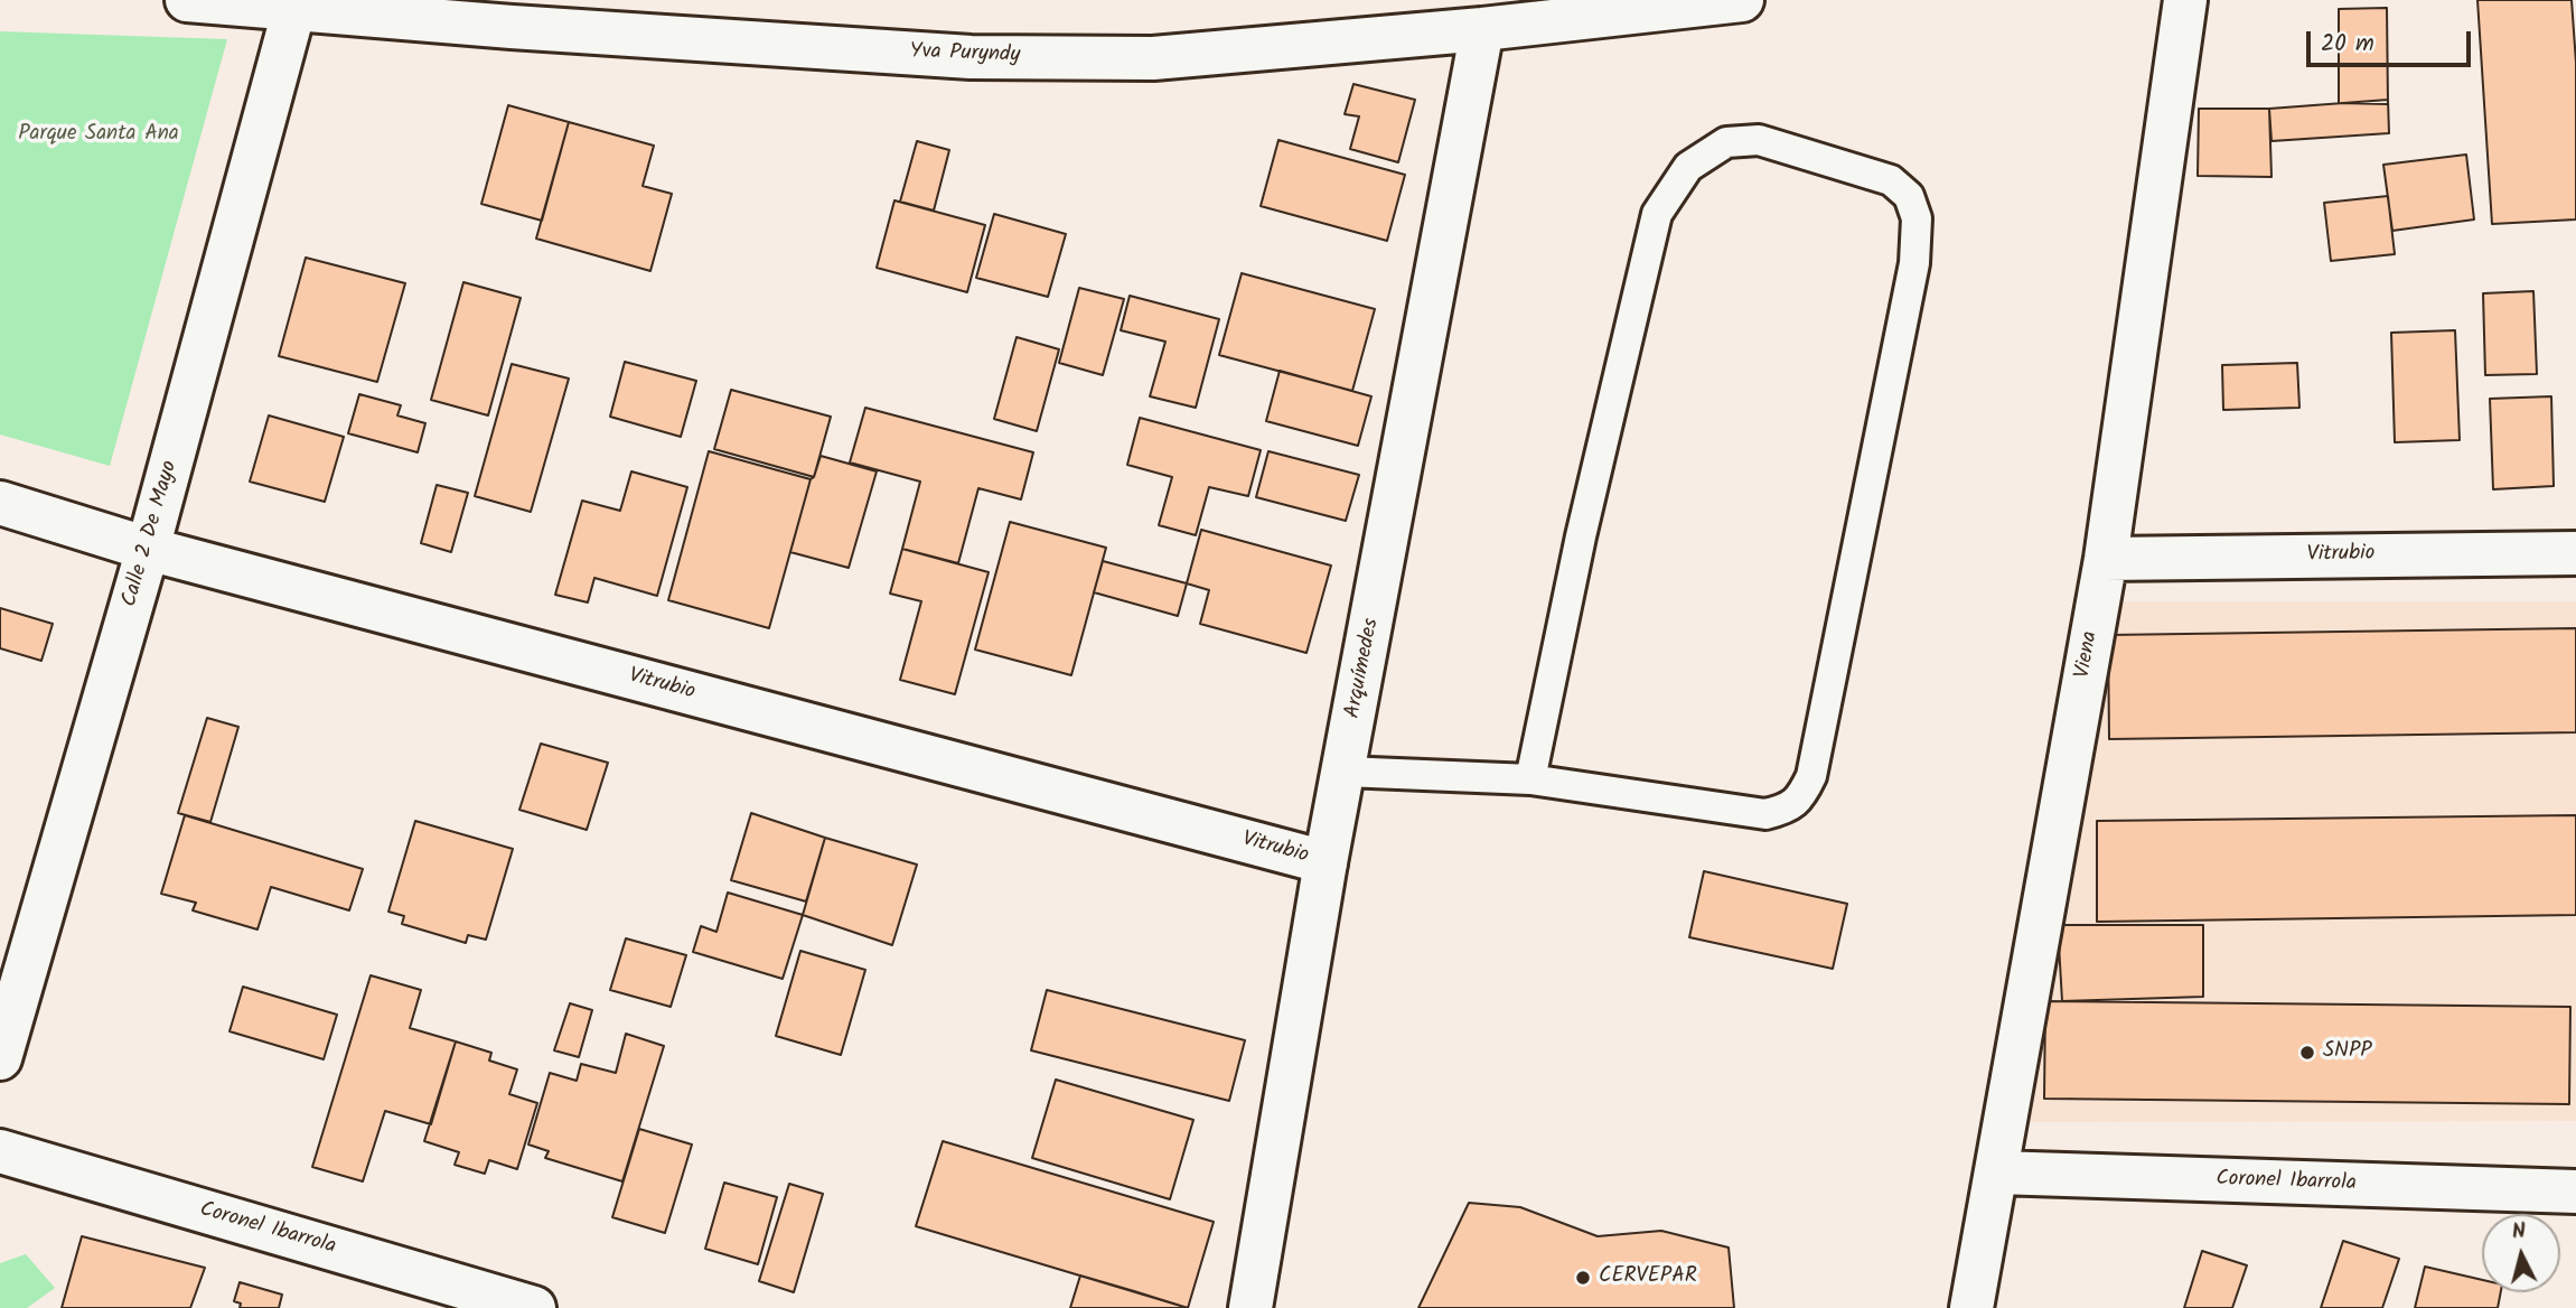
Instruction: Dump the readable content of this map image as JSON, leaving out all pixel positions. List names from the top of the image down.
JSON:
{
  "streets": {
    "street": [
      "Yva Puryndy",
      "Calle 2 De Mayo",
      "Vitrubio",
      "Viena",
      "Arquímedes",
      "Coronel Ibarrola"
    ]
  },
  "crossings": [
    ["Yva Puryndy", "Calle 2 De Mayo"],
    ["Yva Puryndy", "Arquímedes"],
    ["Calle 2 De Mayo", "Vitrubio"],
    ["Vitrubio", "Viena"],
    ["Vitrubio", "Arquímedes"],
    ["Viena", "Coronel Ibarrola"]
  ],
  "parks": ["Parque Santa Ana"],
  "places": ["SNPP", "CERVEPAR"],
  "scale_bar": "20 m",
  "north": "top"
}
